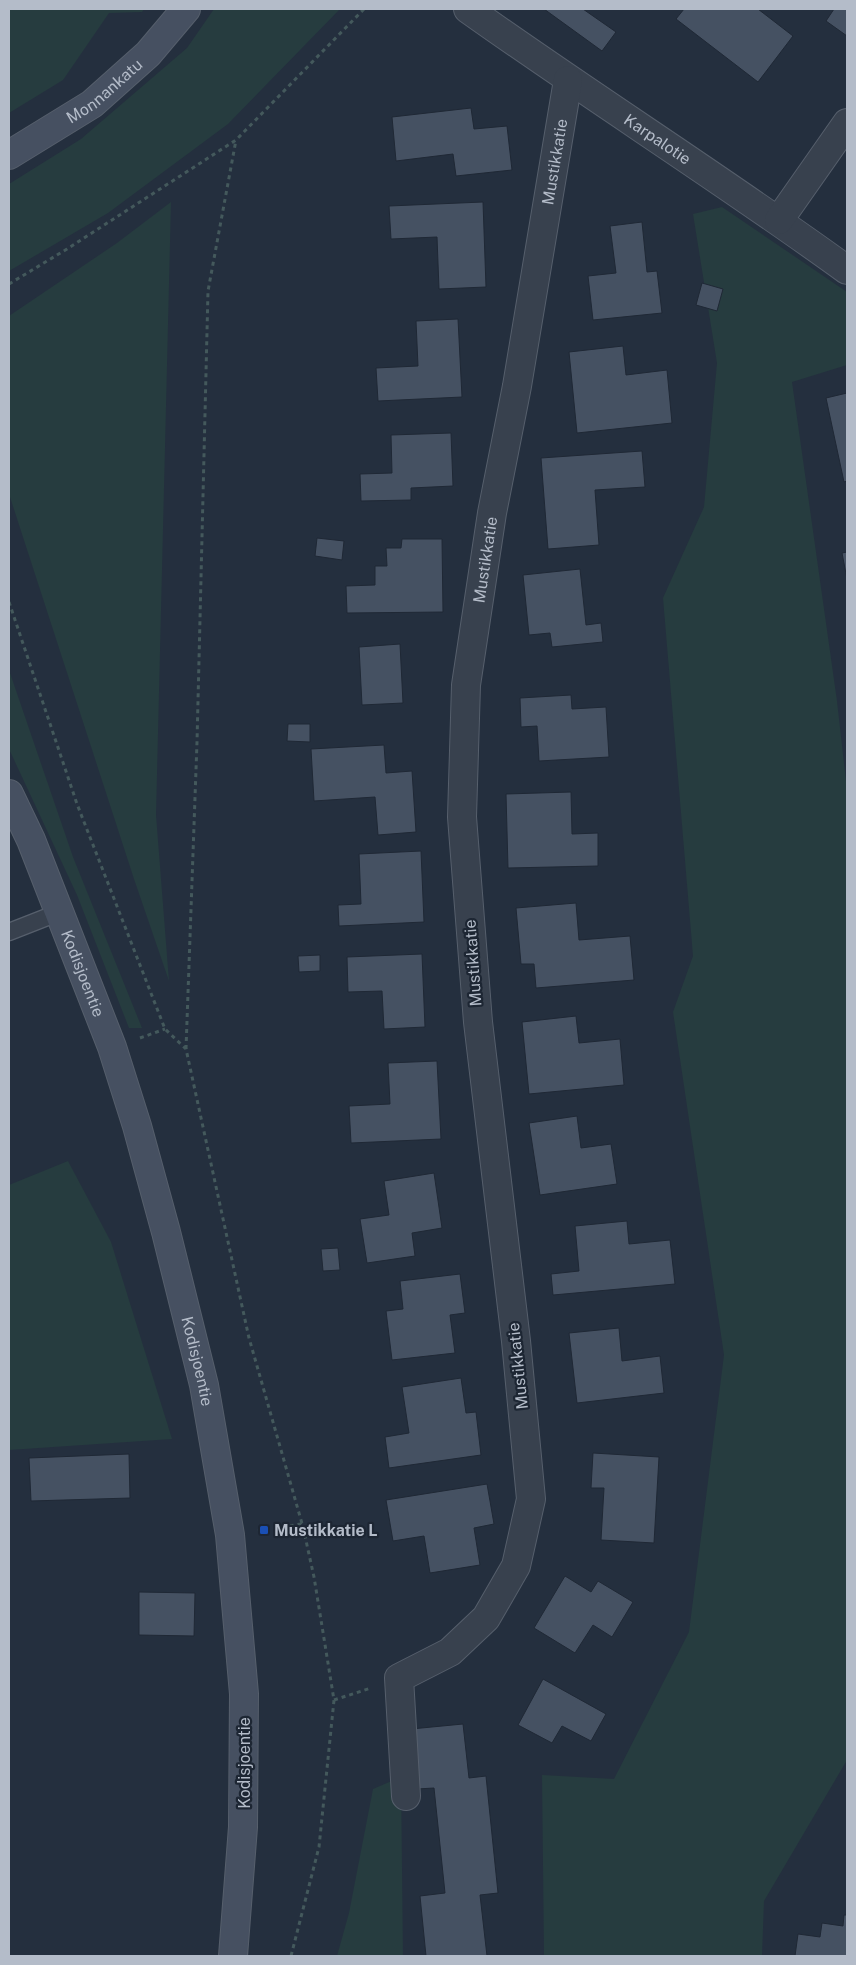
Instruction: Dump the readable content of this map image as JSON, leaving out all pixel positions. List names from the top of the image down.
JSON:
{
  "streets": {
    "street": [
      "Monnankatu",
      "Karpalotie",
      "Mustikkatie",
      "Kodisjoentie"
    ]
  },
  "crossings": [
    ["Karpalotie", "Mustikkatie"]
  ],
  "places": {
    "transit": ["Mustikkatie L"]
  }
}
